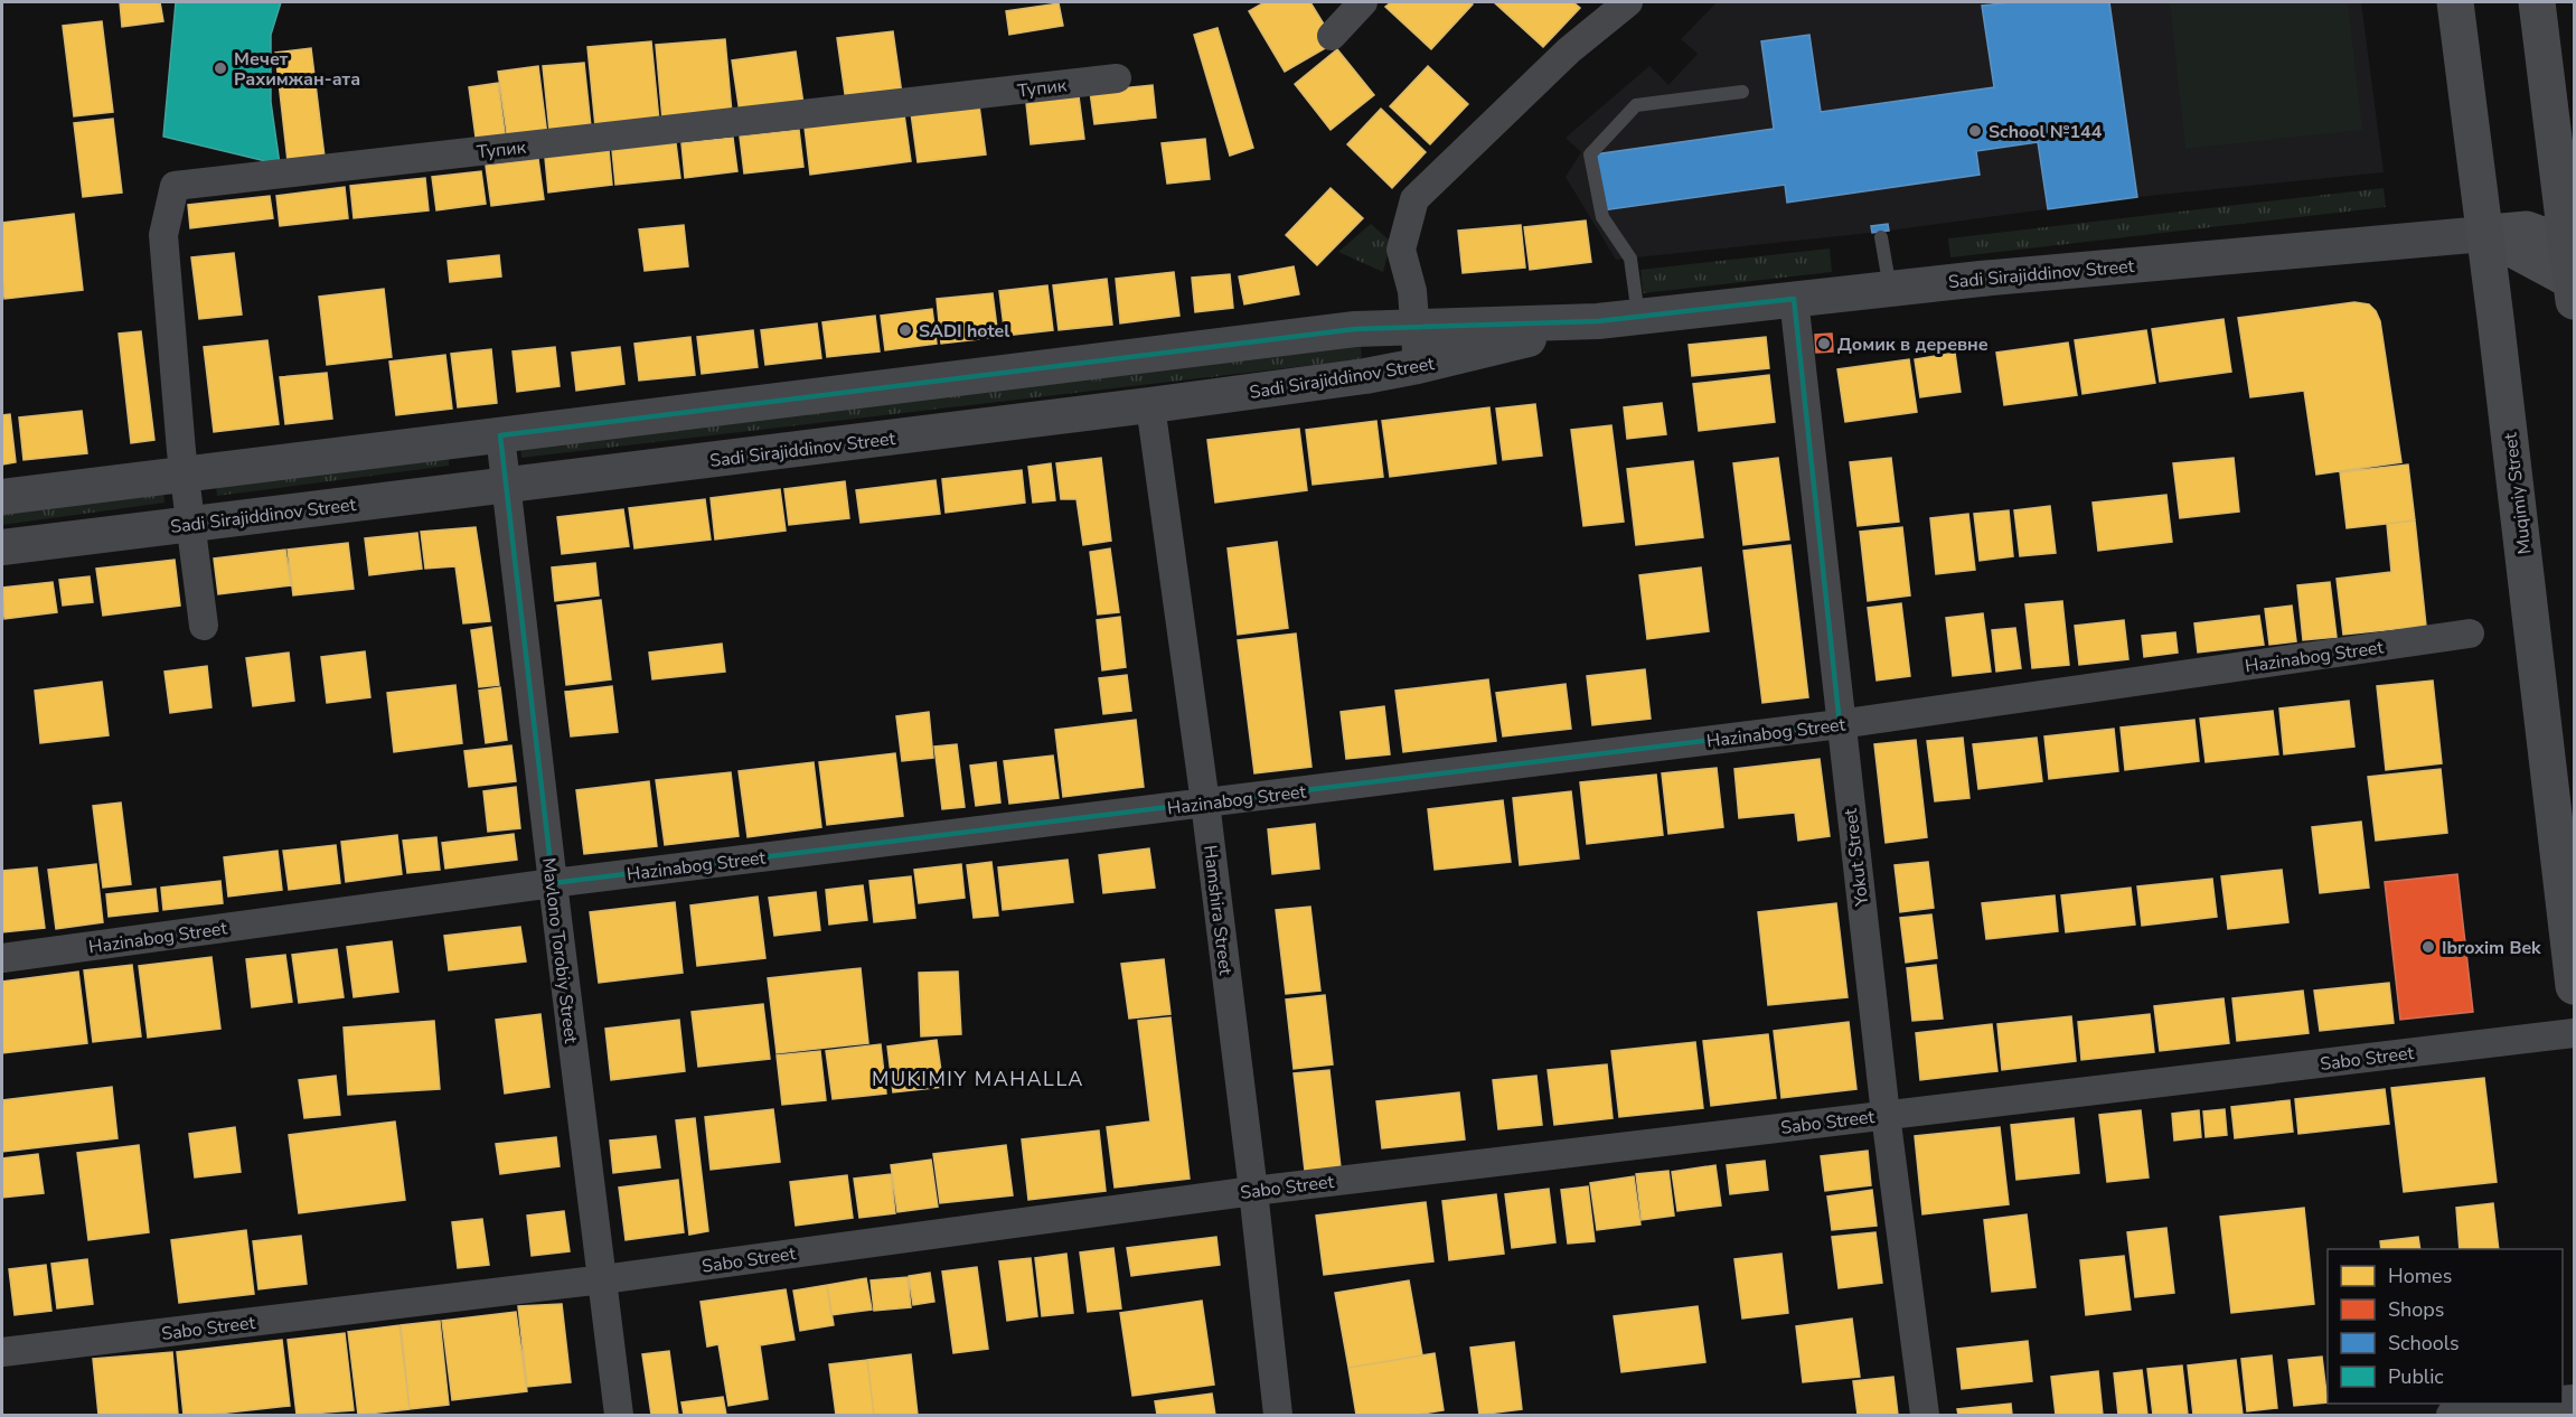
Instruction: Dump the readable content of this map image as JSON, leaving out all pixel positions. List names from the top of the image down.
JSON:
{
  "streets": {
    "main road": ["Muqimiy Street"],
    "street": [
      "Тупик",
      "Sadi Sirajiddinov Street",
      "Hazinabog Street",
      "Yokut Street",
      "Hamshira Street",
      "Mavlono Torobiy Street",
      "Sabo Street"
    ]
  },
  "crossings": [
    ["Тупик", "Sadi Sirajiddinov Street"],
    ["Sadi Sirajiddinov Street", "Muqimiy Street"],
    ["Sadi Sirajiddinov Street", "Yokut Street"],
    ["Sadi Sirajiddinov Street", "Hamshira Street"],
    ["Sadi Sirajiddinov Street", "Mavlono Torobiy Street"],
    ["Hazinabog Street", "Yokut Street"],
    ["Hazinabog Street", "Hamshira Street"],
    ["Hazinabog Street", "Mavlono Torobiy Street"],
    ["Yokut Street", "Sabo Street"],
    ["Hamshira Street", "Sabo Street"],
    ["Mavlono Torobiy Street", "Sabo Street"]
  ],
  "districts": ["MUKIMIY MAHALLA"],
  "places": [
    "Мечет Рахимжан-ата",
    "School №144",
    "SADI hotel",
    "Домик в деревне",
    "Ibroxim Bek"
  ],
  "legend": [
    "Homes",
    "Shops",
    "Schools",
    "Public"
  ]
}
